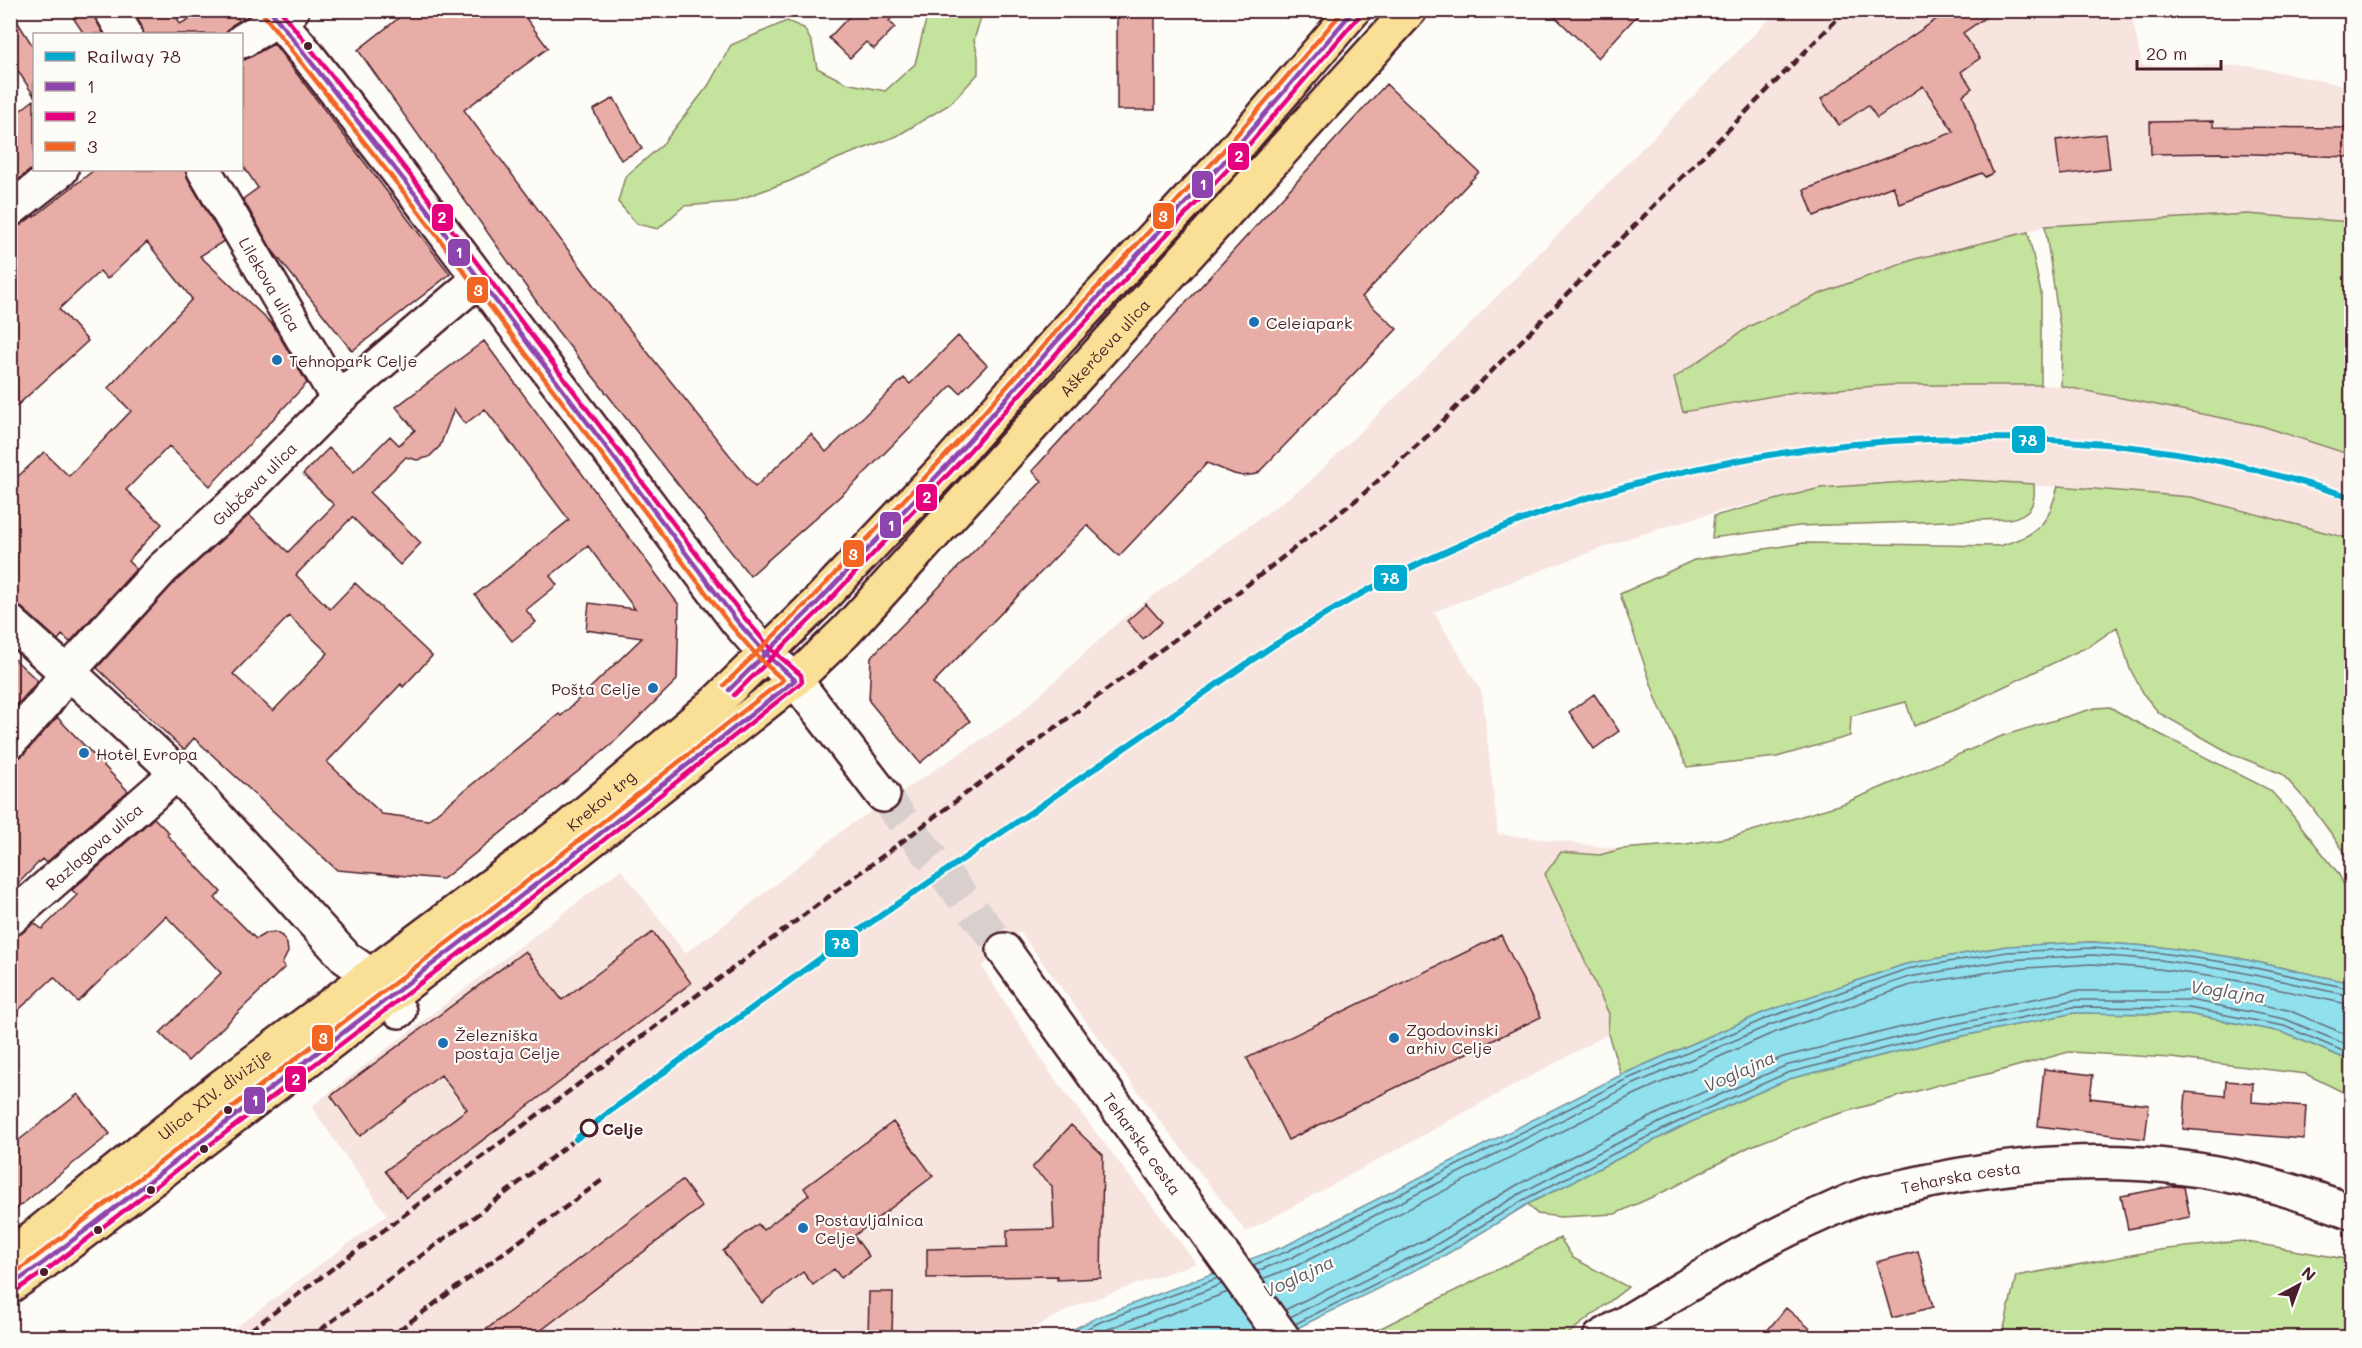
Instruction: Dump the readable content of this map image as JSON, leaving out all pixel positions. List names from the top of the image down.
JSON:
{
  "streets": {
    "main road": ["Aškerčeva ulica", "Krekov trg", "Ulica XIV. divizije"],
    "street": [
      "Lilekova ulica",
      "Gubčeva ulica",
      "Razlagova ulica",
      "Teharska cesta"
    ]
  },
  "crossings": [
    ["Lilekova ulica", "Gubčeva ulica"],
    ["Aškerčeva ulica", "Krekov trg"],
    ["Krekov trg", "Ulica XIV. divizije"]
  ],
  "water": ["Voglajna"],
  "places": [
    "Celeiapark",
    "Tehnopark Celje",
    "Pošta Celje",
    "Hotel Evropa",
    "Zgodovinski arhiv Celje",
    "Železniška postaja Celje",
    "Celje",
    "Postavljalnica Celje"
  ],
  "lines": [
    "transit line 1",
    "transit line 2",
    "transit line 3",
    "rail line 78"
  ],
  "legend": [
    "Railway 78",
    "1",
    "2",
    "3"
  ],
  "scale_bar": "20 m",
  "north": "top right"
}
